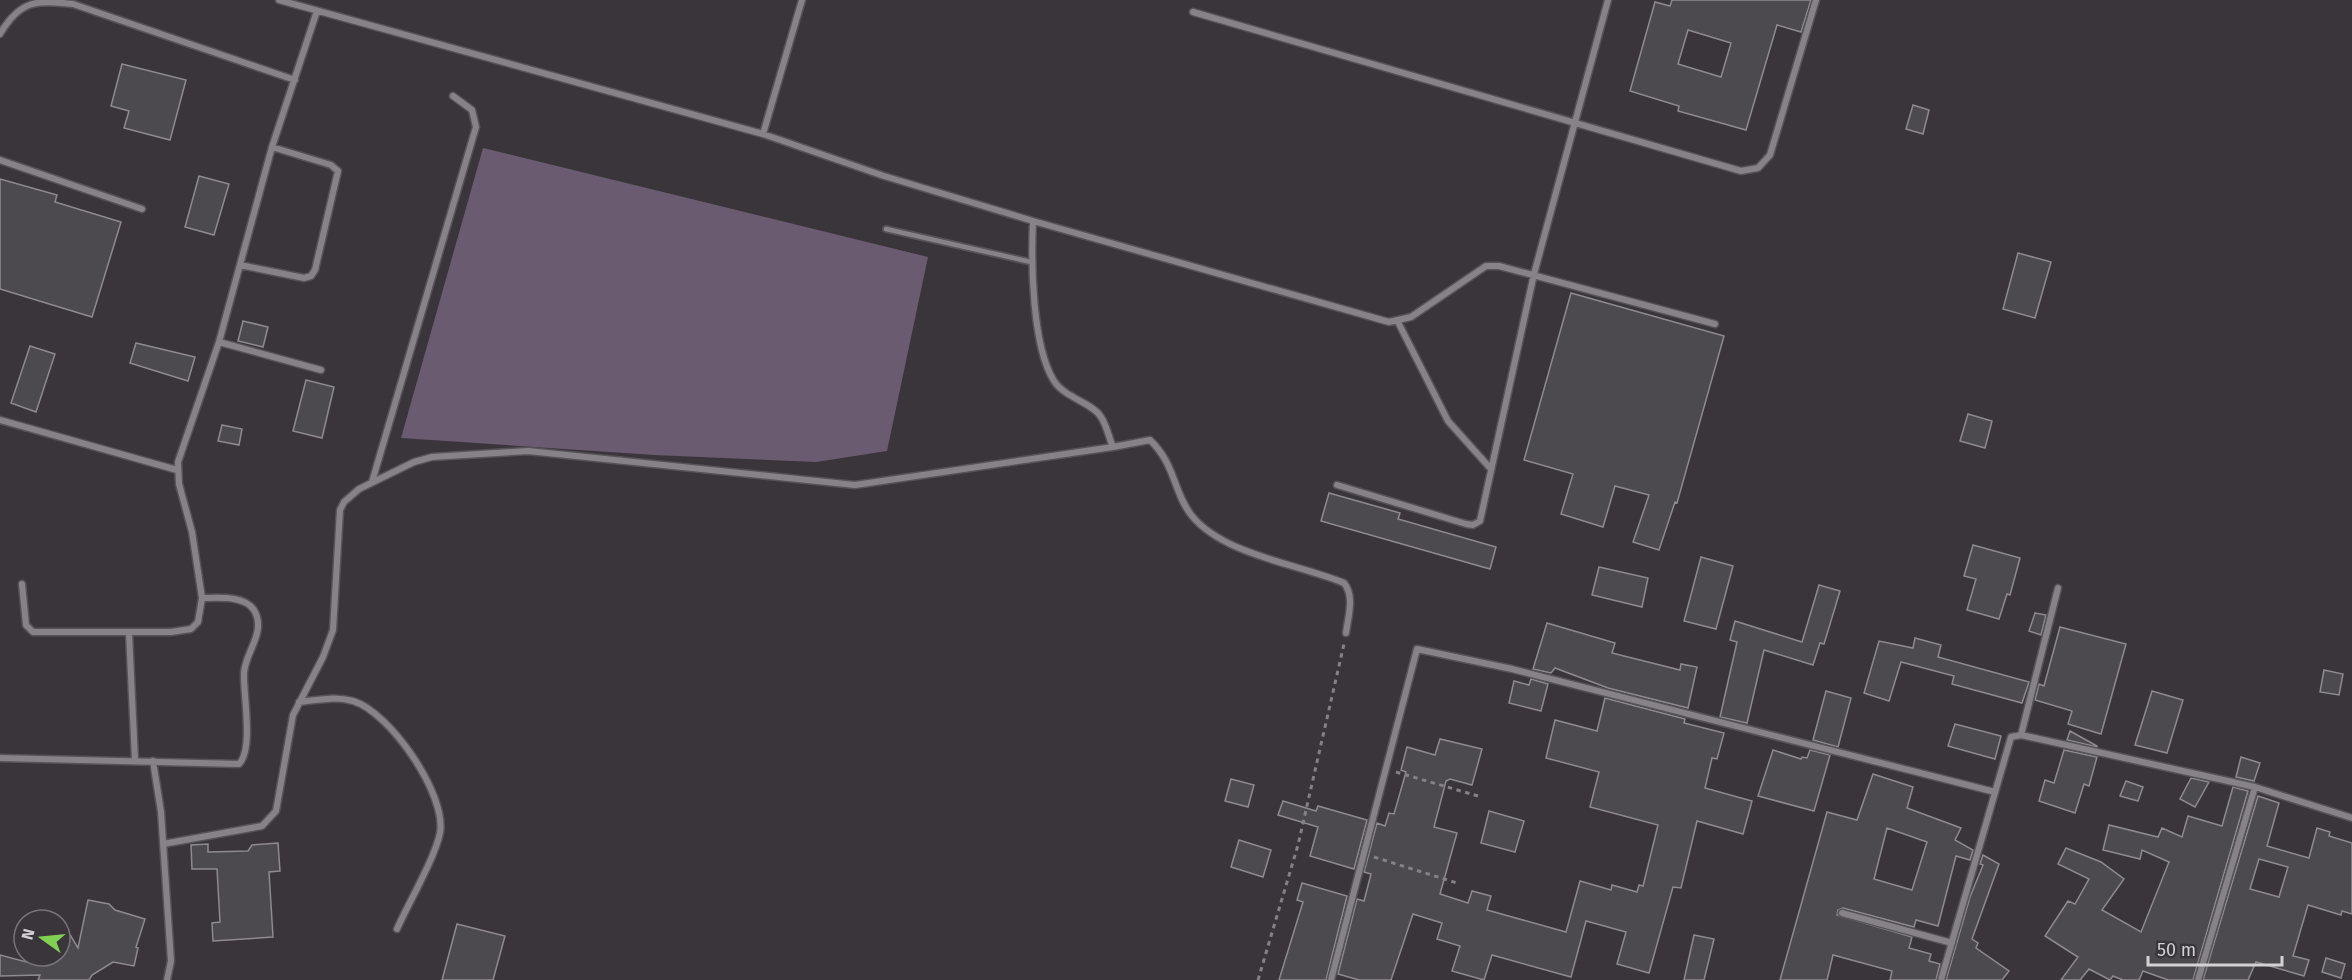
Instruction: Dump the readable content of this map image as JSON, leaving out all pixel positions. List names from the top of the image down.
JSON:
{
  "scale_bar": "50 m",
  "north": "left"
}
